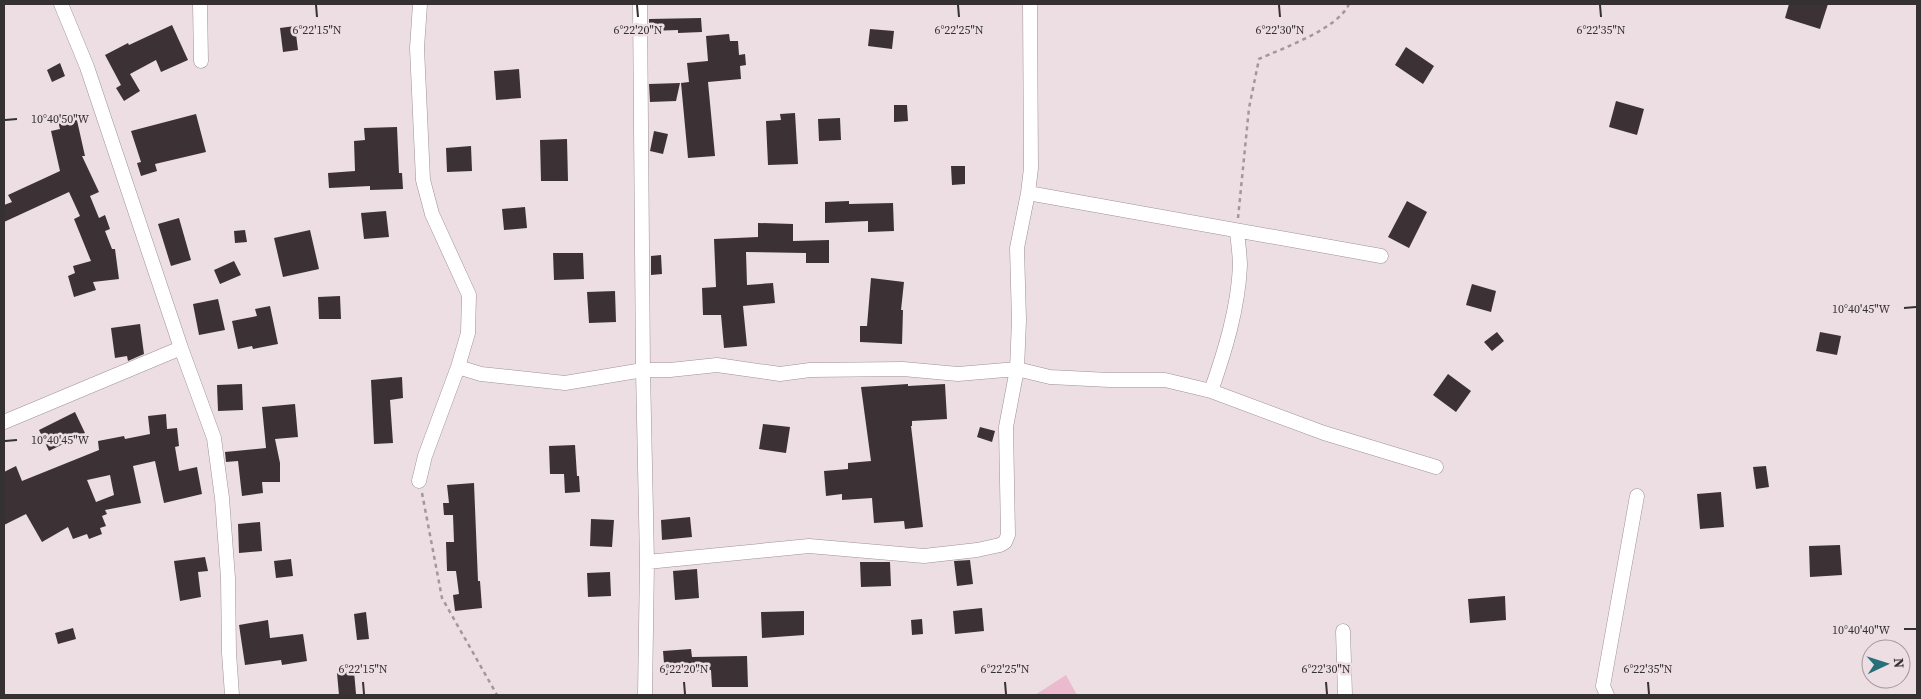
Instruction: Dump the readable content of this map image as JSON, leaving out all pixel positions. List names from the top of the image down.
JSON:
{
  "north": "right",
  "coordinates": [
    "6°22'15\"N",
    "6°22'20\"N",
    "6°22'25\"N",
    "6°22'30\"N",
    "6°22'35\"N",
    "10°40'50\"W",
    "10°40'45\"W",
    "10°40'40\"W"
  ]
}
